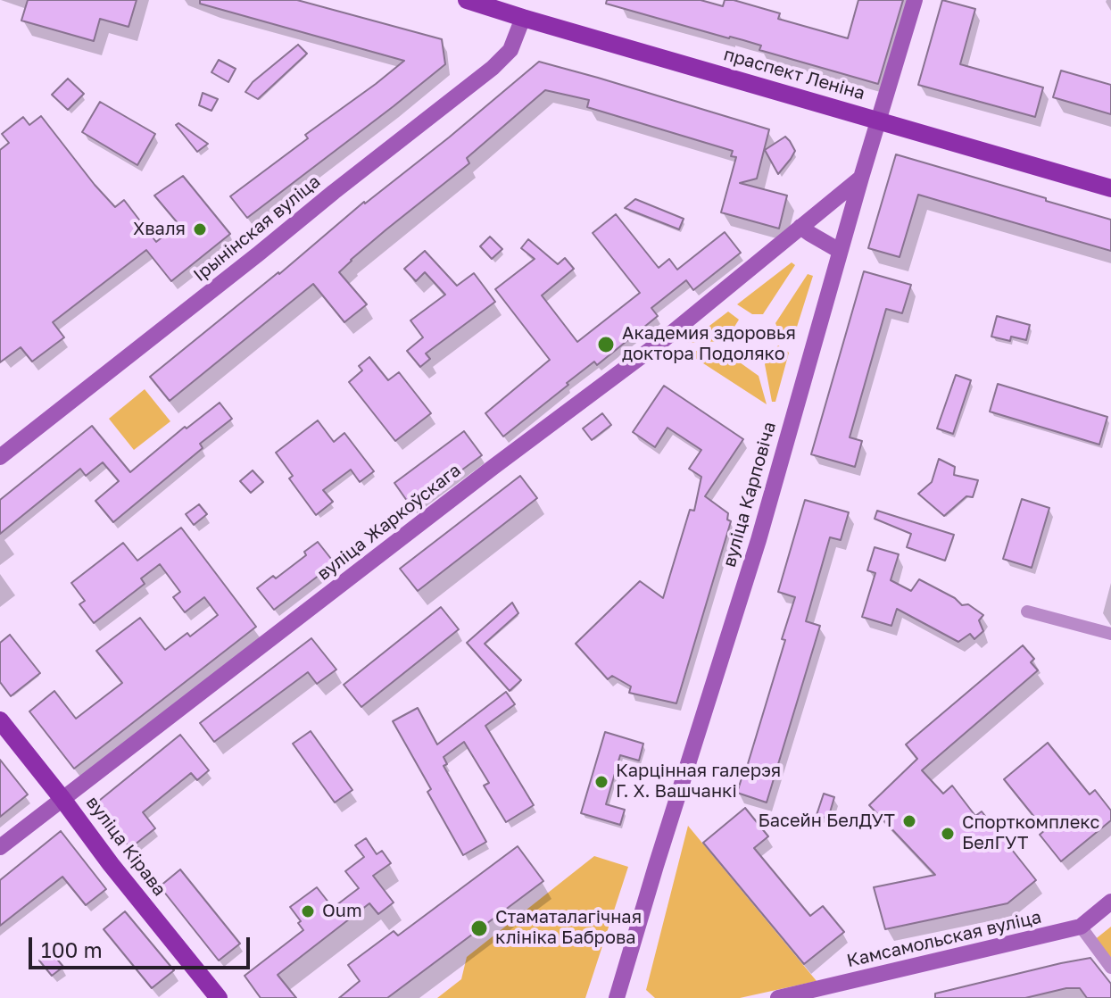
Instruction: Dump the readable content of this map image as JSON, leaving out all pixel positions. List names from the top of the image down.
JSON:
{
  "streets": {
    "main road": ["праспект Леніна", "вуліца Кірава"],
    "street": [
      "Ірынінская вуліца",
      "вуліца Карповіча",
      "вуліца Жаркоўскага",
      "Камсамольская вуліца"
    ]
  },
  "crossings": [
    ["праспект Леніна", "Ірынінская вуліца"],
    ["праспект Леніна", "вуліца Карповіча"],
    ["вуліца Карповіча", "вуліца Жаркоўскага"],
    ["вуліца Жаркоўскага", "вуліца Кірава"]
  ],
  "places": [
    "Хваля",
    "Академия здоровья доктора Подоляко",
    "Карцінная галерэя Г. Х. Вашчанкі",
    "Басейн БелДУТ",
    "Спорткомплекс БелГУТ",
    "Oum",
    "Стаматалагічная клініка Баброва"
  ],
  "scale_bar": "100 m"
}
